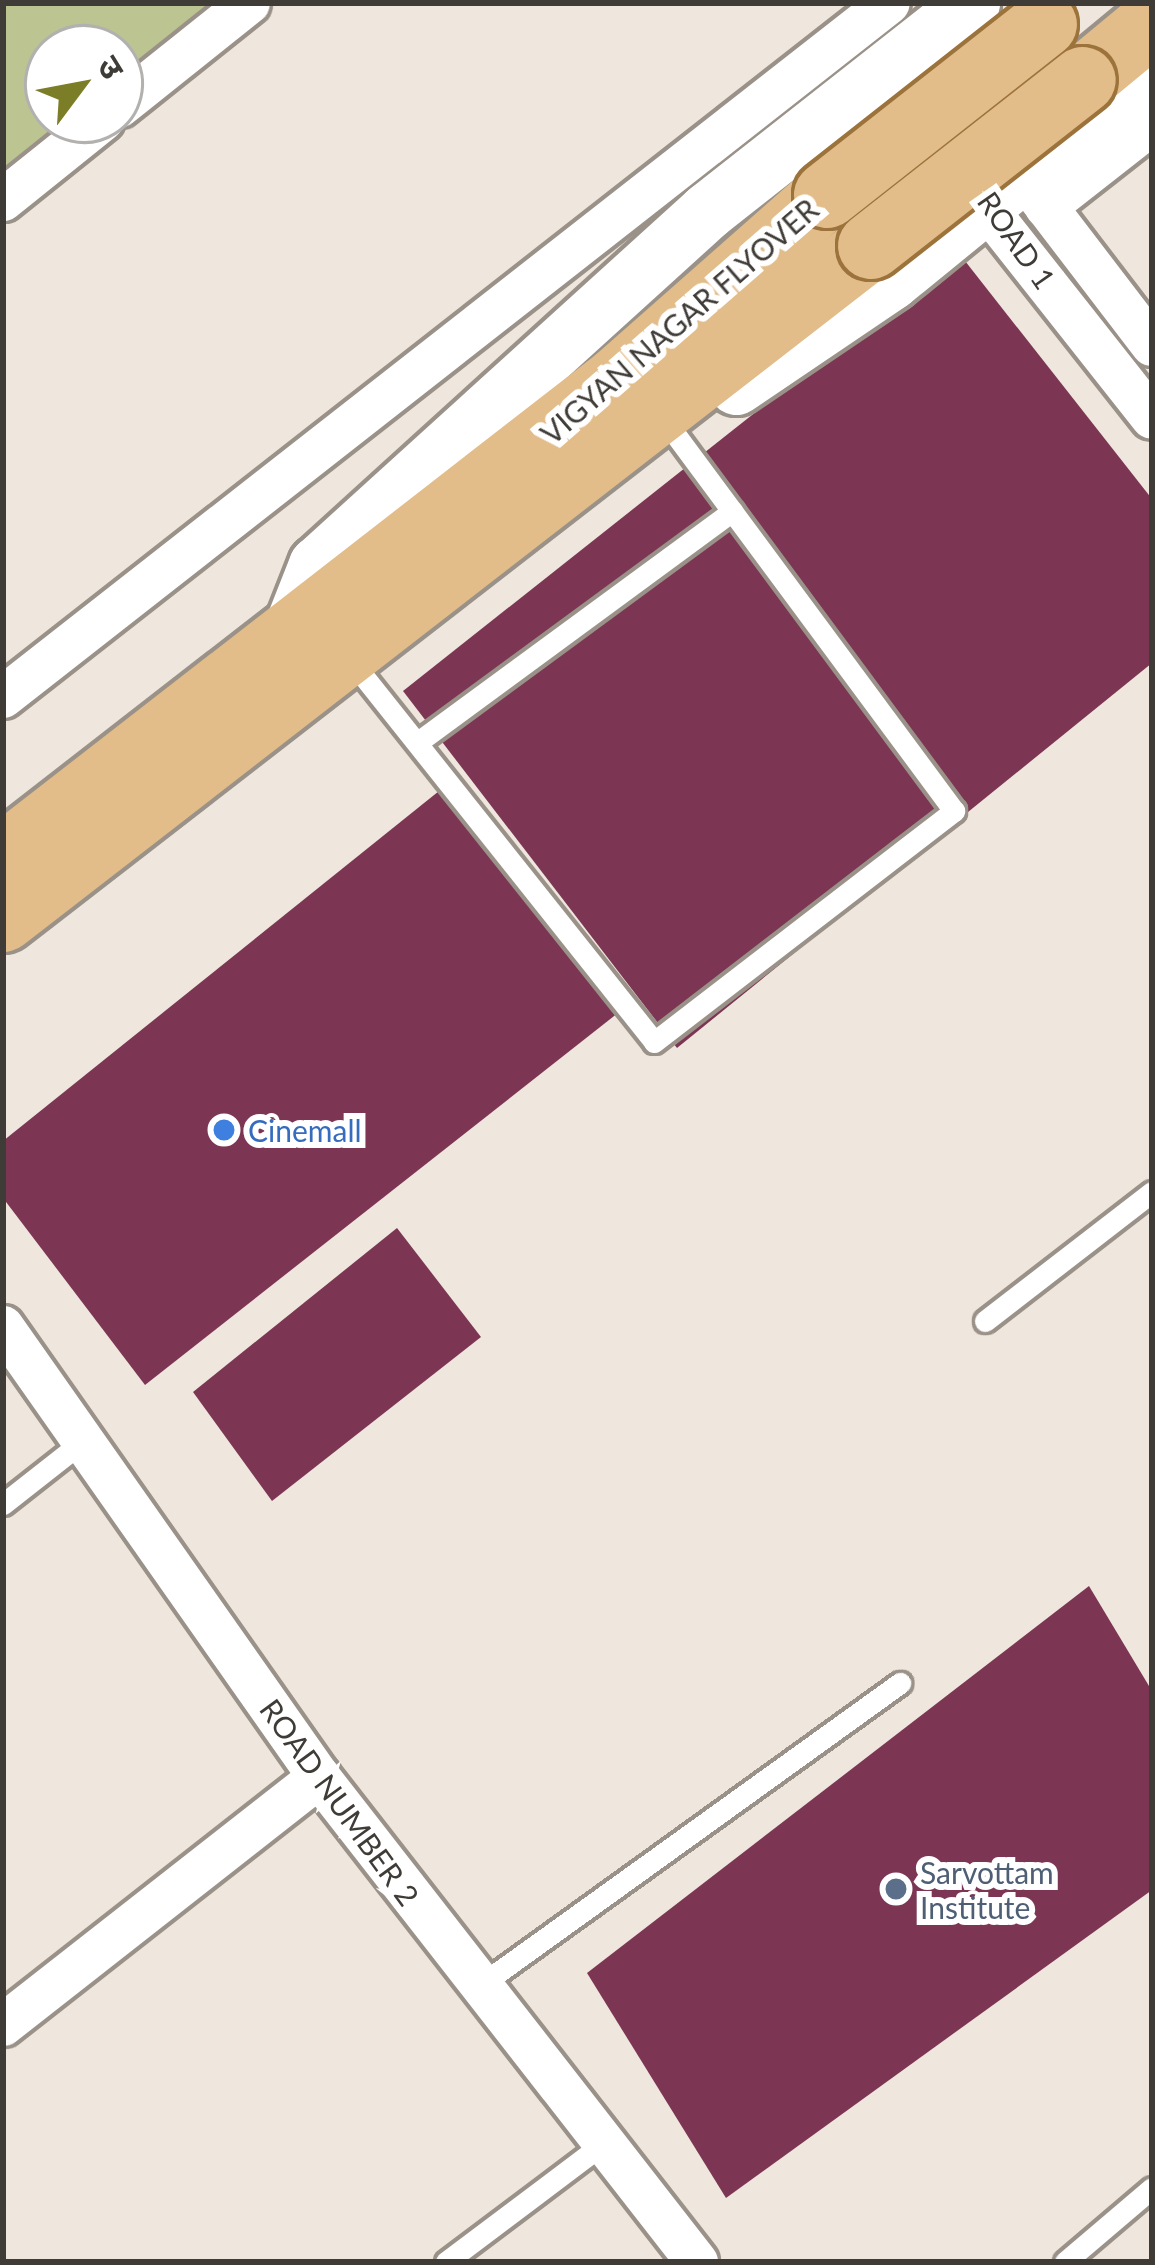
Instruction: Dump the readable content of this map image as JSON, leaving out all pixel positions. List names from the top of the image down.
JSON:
{
  "streets": {
    "main road": ["VIGYAN NAGAR FLYOVER"],
    "street": ["ROAD 1", "ROAD NUMBER 2"]
  },
  "places": ["Cinemall", "Sarvottam Institute"],
  "north": "top right"
}
